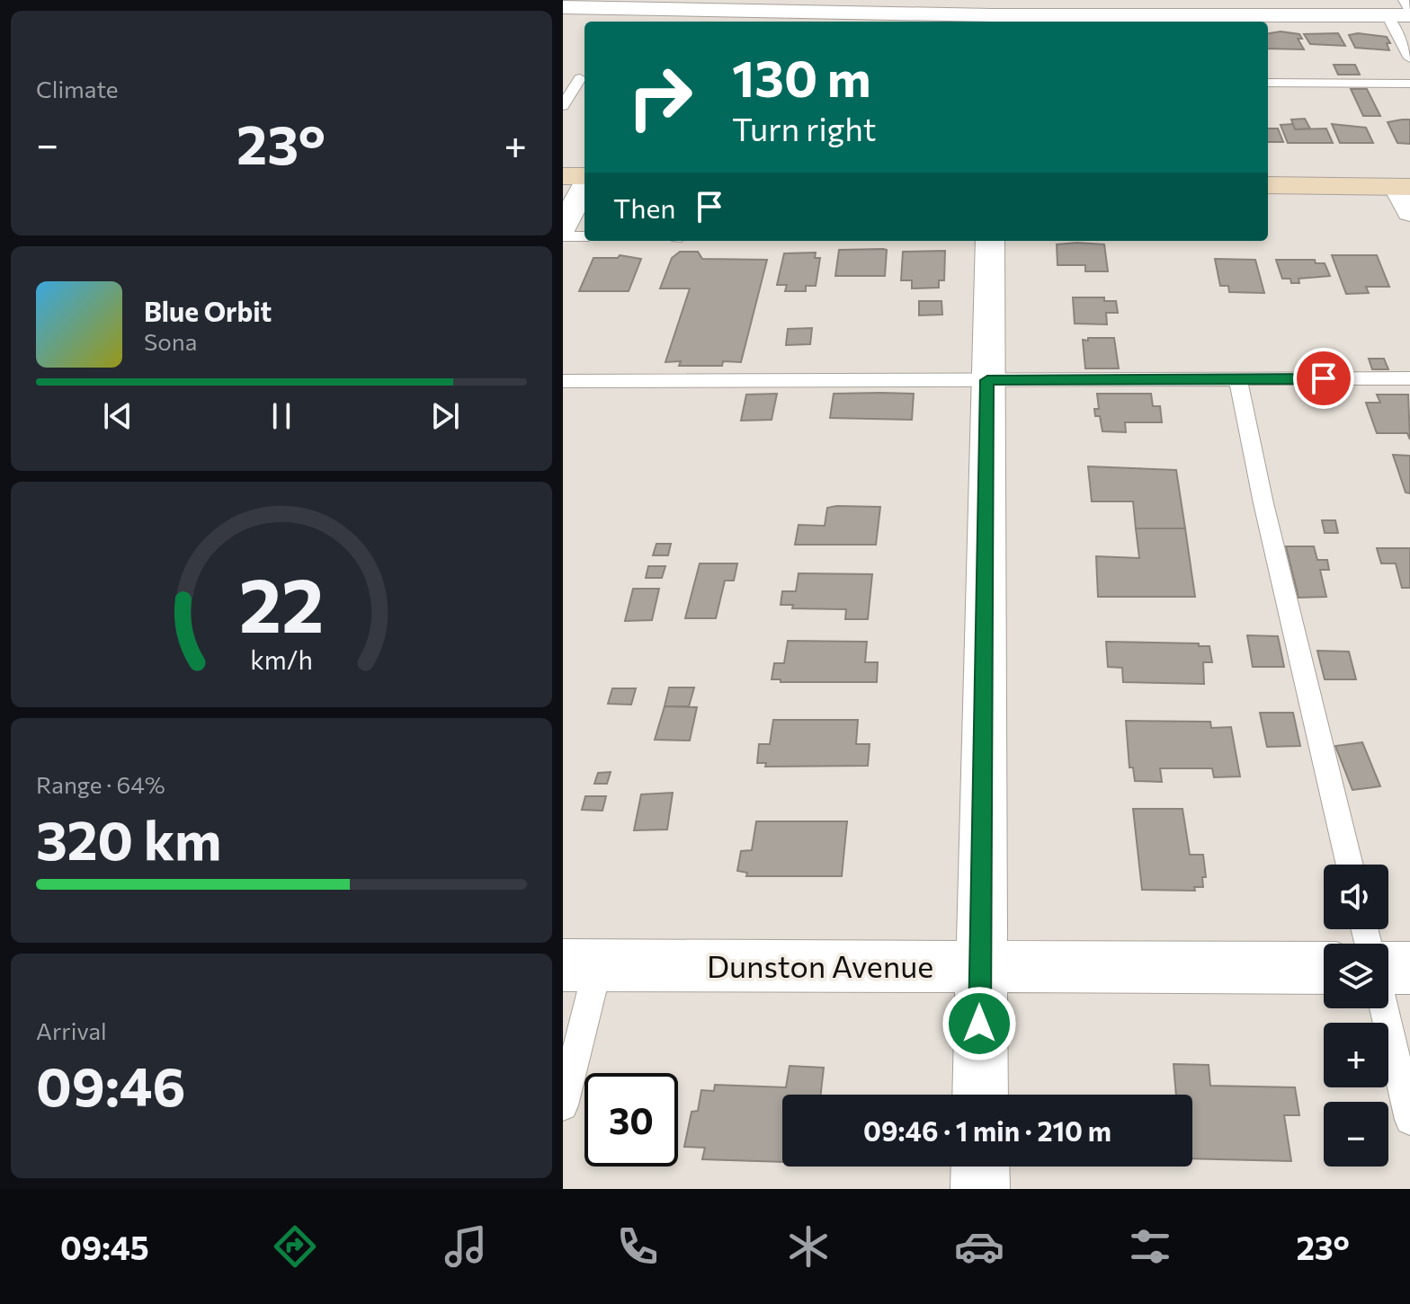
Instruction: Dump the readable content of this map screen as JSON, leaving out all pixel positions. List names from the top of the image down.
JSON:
{
  "streets": {
    "street": ["Dunston Avenue"]
  },
  "page": {
    "tile": [
      "Climate",
      ["Range · 64%", "320 km"],
      ["Arrival", "09:46"]
    ],
    "turn": ["130 m", "Turn right"],
    "heat": ["−", "23°", "+"],
    "then": "Then",
    "song": ["Blue Orbit", "Sona"],
    "map_buttons": ["+", "−"],
    "limit": "30",
    "trip": "09:46 · 1 min · 210 m",
    "tabs": ["09:45", "23°"],
    "gauge": ["22", "km/h"]
  }
}
